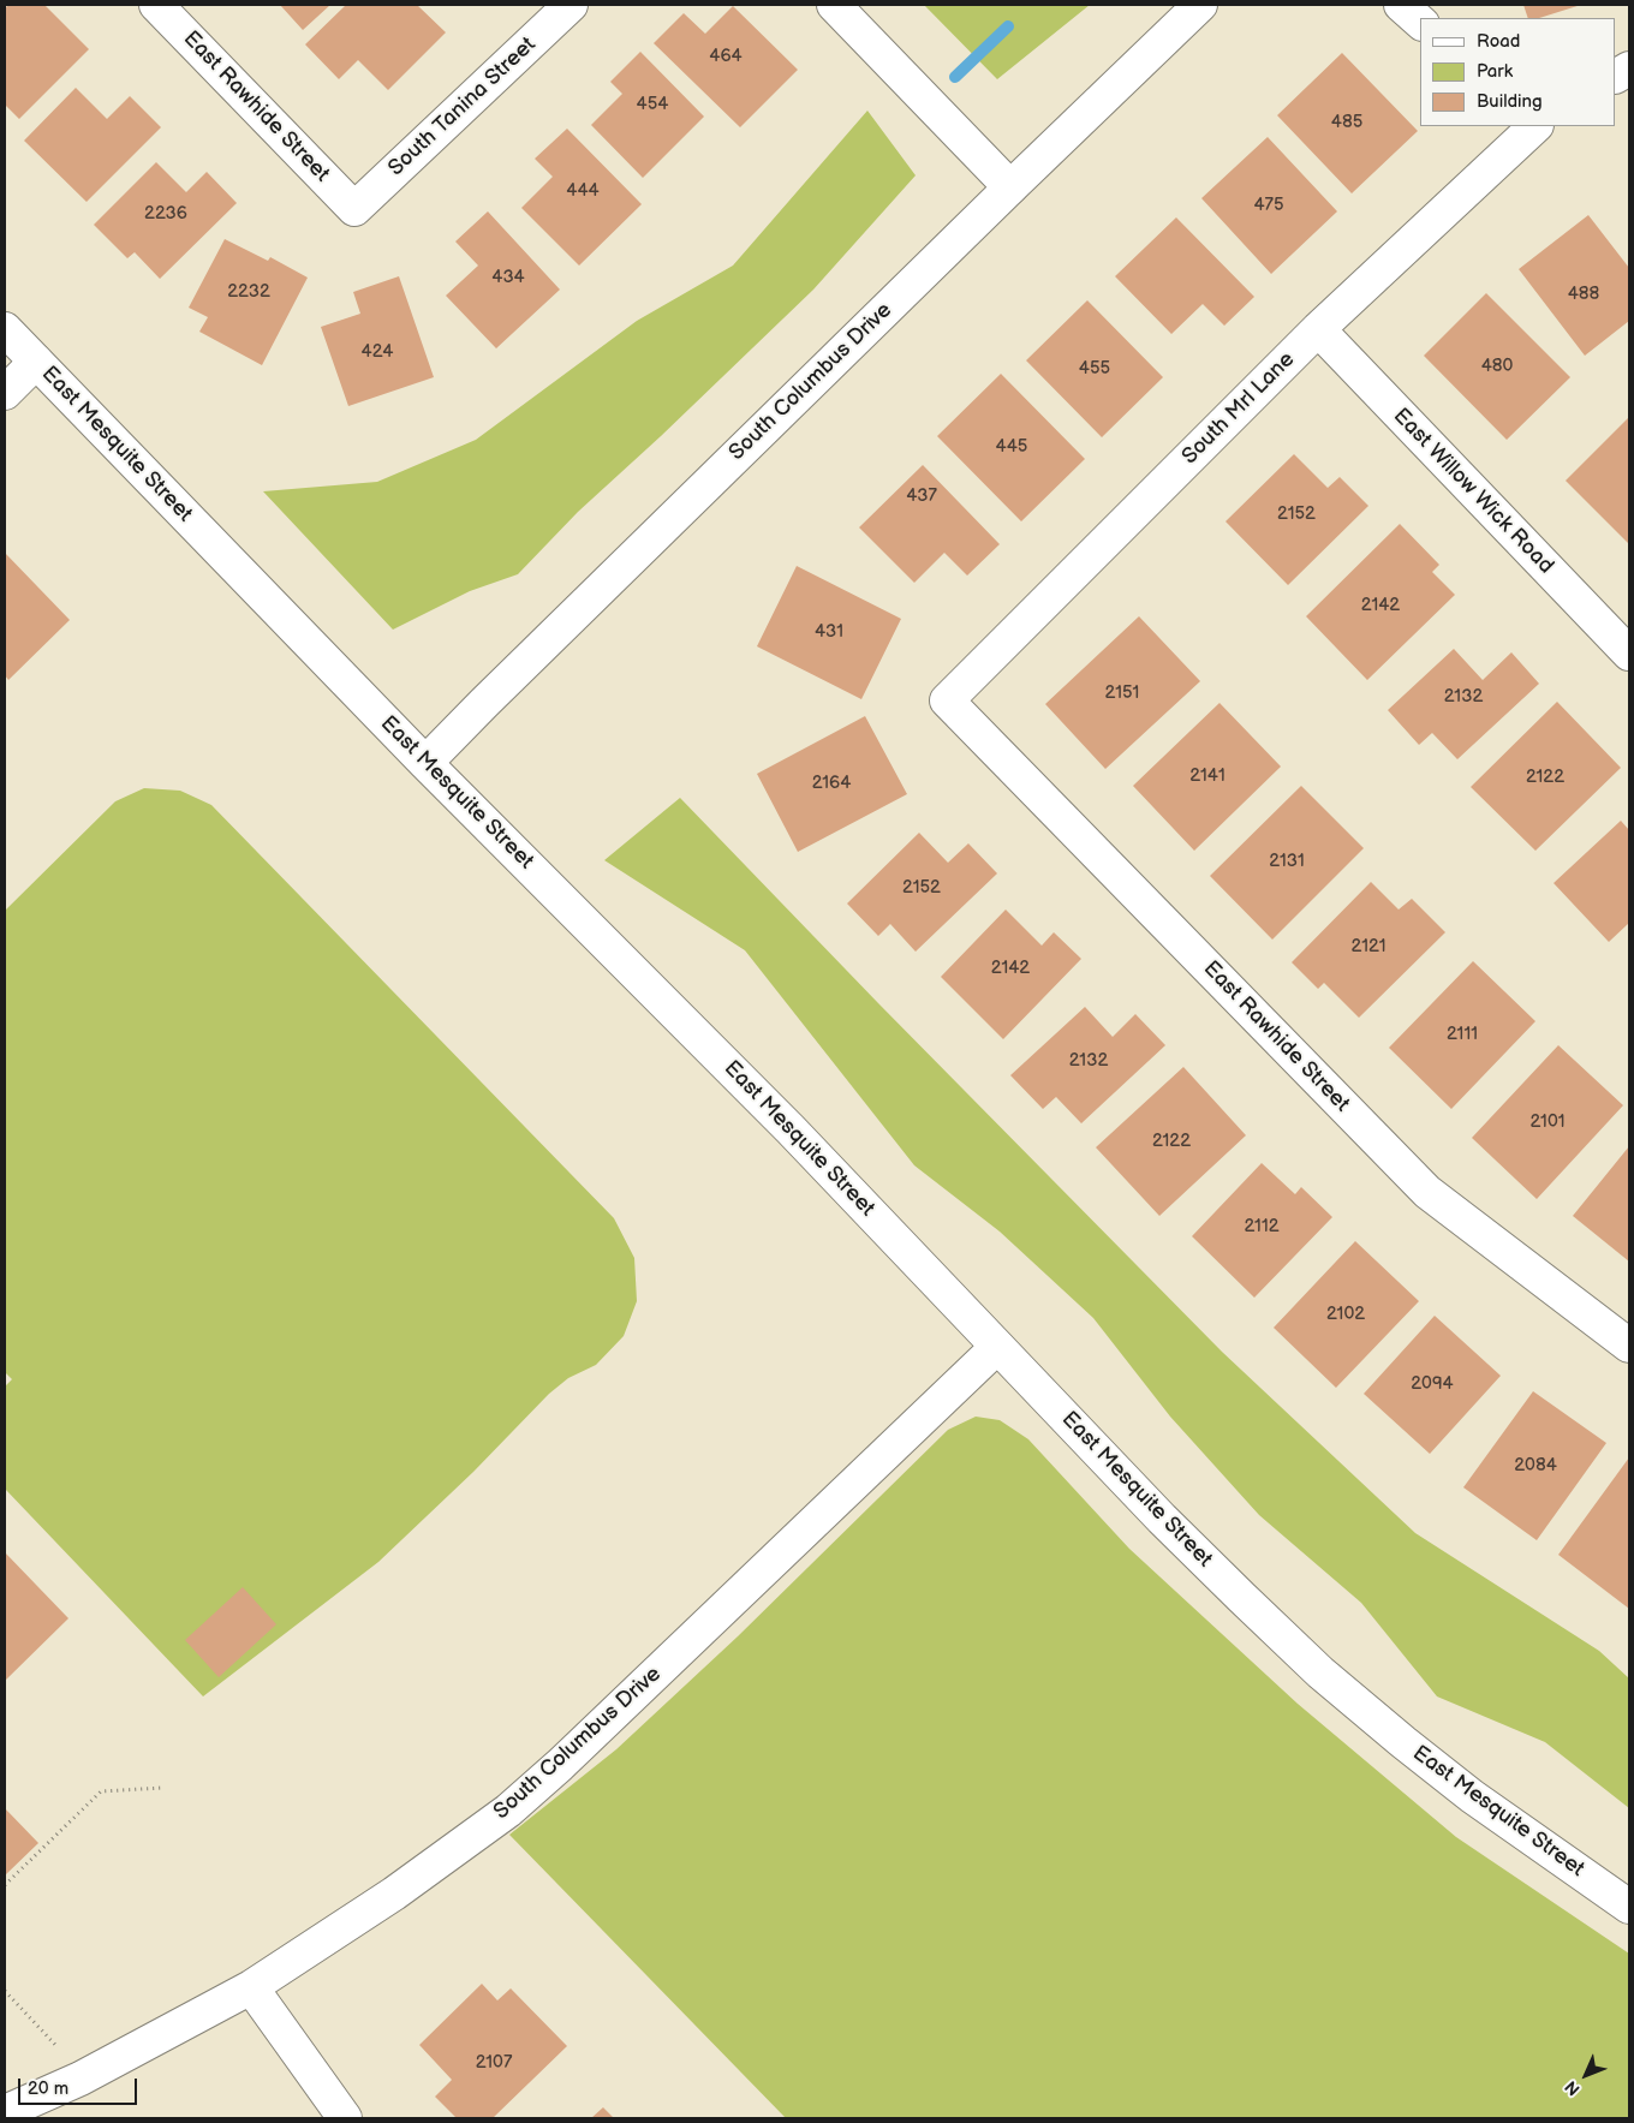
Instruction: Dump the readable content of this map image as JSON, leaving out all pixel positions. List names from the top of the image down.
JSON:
{
  "streets": {
    "street": [
      "East Rawhide Street",
      "South Tanina Street",
      "South Columbus Drive",
      "South Mrl Lane",
      "East Mesquite Street",
      "East Willow Wick Road"
    ]
  },
  "crossings": [
    ["East Rawhide Street", "South Tanina Street"],
    ["East Rawhide Street", "South Mrl Lane"],
    ["South Columbus Drive", "East Mesquite Street"],
    ["South Mrl Lane", "East Willow Wick Road"]
  ],
  "house_numbers": [
    "464",
    "454",
    "485",
    "444",
    "475",
    "2236",
    "434",
    "2232",
    "488",
    "424",
    "480",
    "455",
    "445",
    "437",
    "2152",
    "2142",
    "431",
    "2151",
    "2132",
    "2141",
    "2122",
    "2164",
    "2131",
    "2152",
    "2121",
    "2142",
    "2111",
    "2132",
    "2101",
    "2122",
    "2112",
    "2102",
    "2094",
    "2084",
    "2107"
  ],
  "legend": ["Road", "Park", "Building"],
  "scale_bar": "20 m",
  "north": "bottom left"
}
